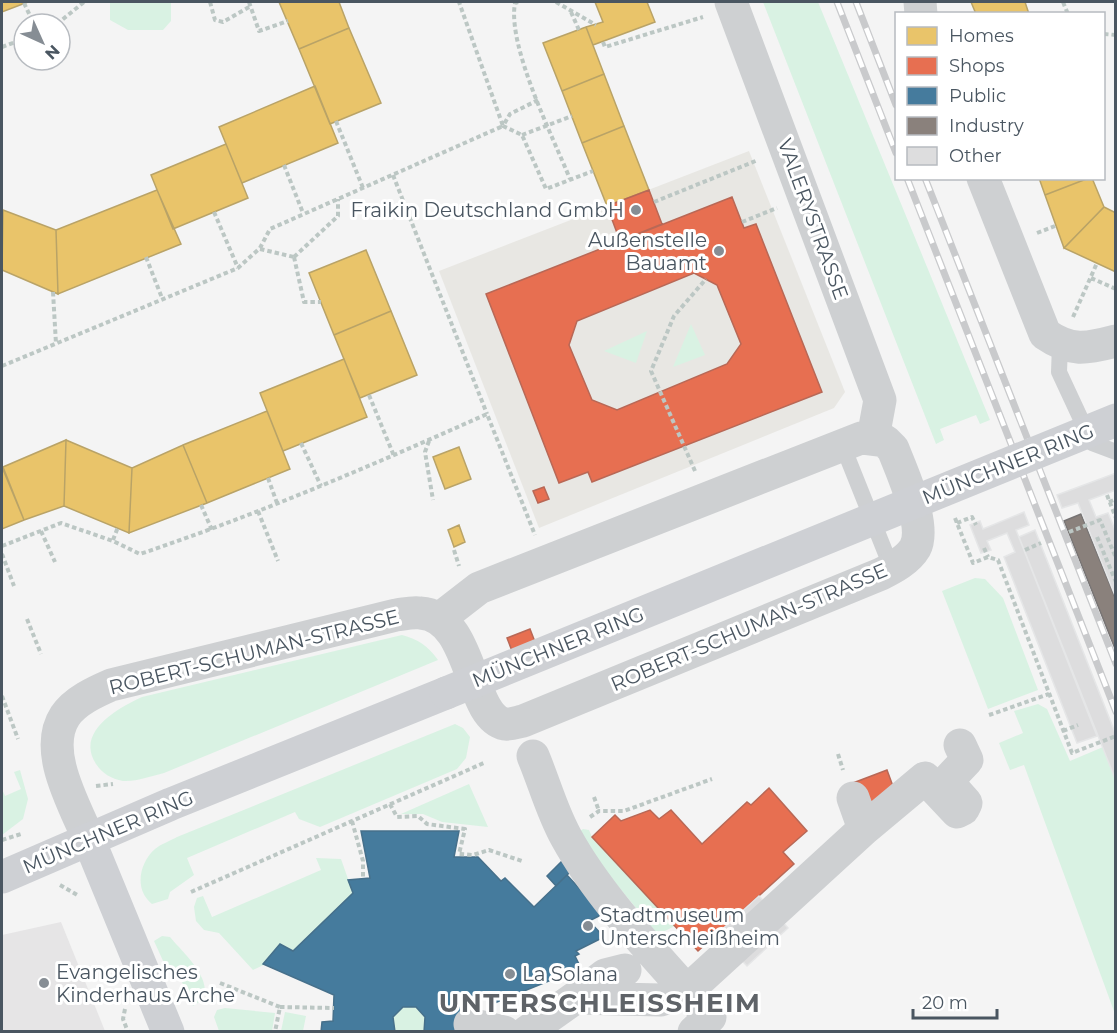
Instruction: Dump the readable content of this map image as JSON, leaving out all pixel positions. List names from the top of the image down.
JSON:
{
  "streets": {
    "main road": ["MÜNCHNER RING"],
    "street": ["VALERYSTRASSE", "ROBERT-SCHUMAN-STRASSE"]
  },
  "crossings": [
    ["VALERYSTRASSE", "ROBERT-SCHUMAN-STRASSE"],
    ["MÜNCHNER RING", "ROBERT-SCHUMAN-STRASSE"]
  ],
  "districts": ["UNTERSCHLEISSHEIM"],
  "places": [
    "Fraikin Deutschland GmbH",
    "Außenstelle Bauamt",
    "Stadtmuseum Unterschleißheim",
    "La Solana",
    "Evangelisches Kinderhaus Arche"
  ],
  "legend": [
    "Homes",
    "Shops",
    "Public",
    "Industry",
    "Other"
  ],
  "scale_bar": "20 m",
  "north": "bottom right"
}
